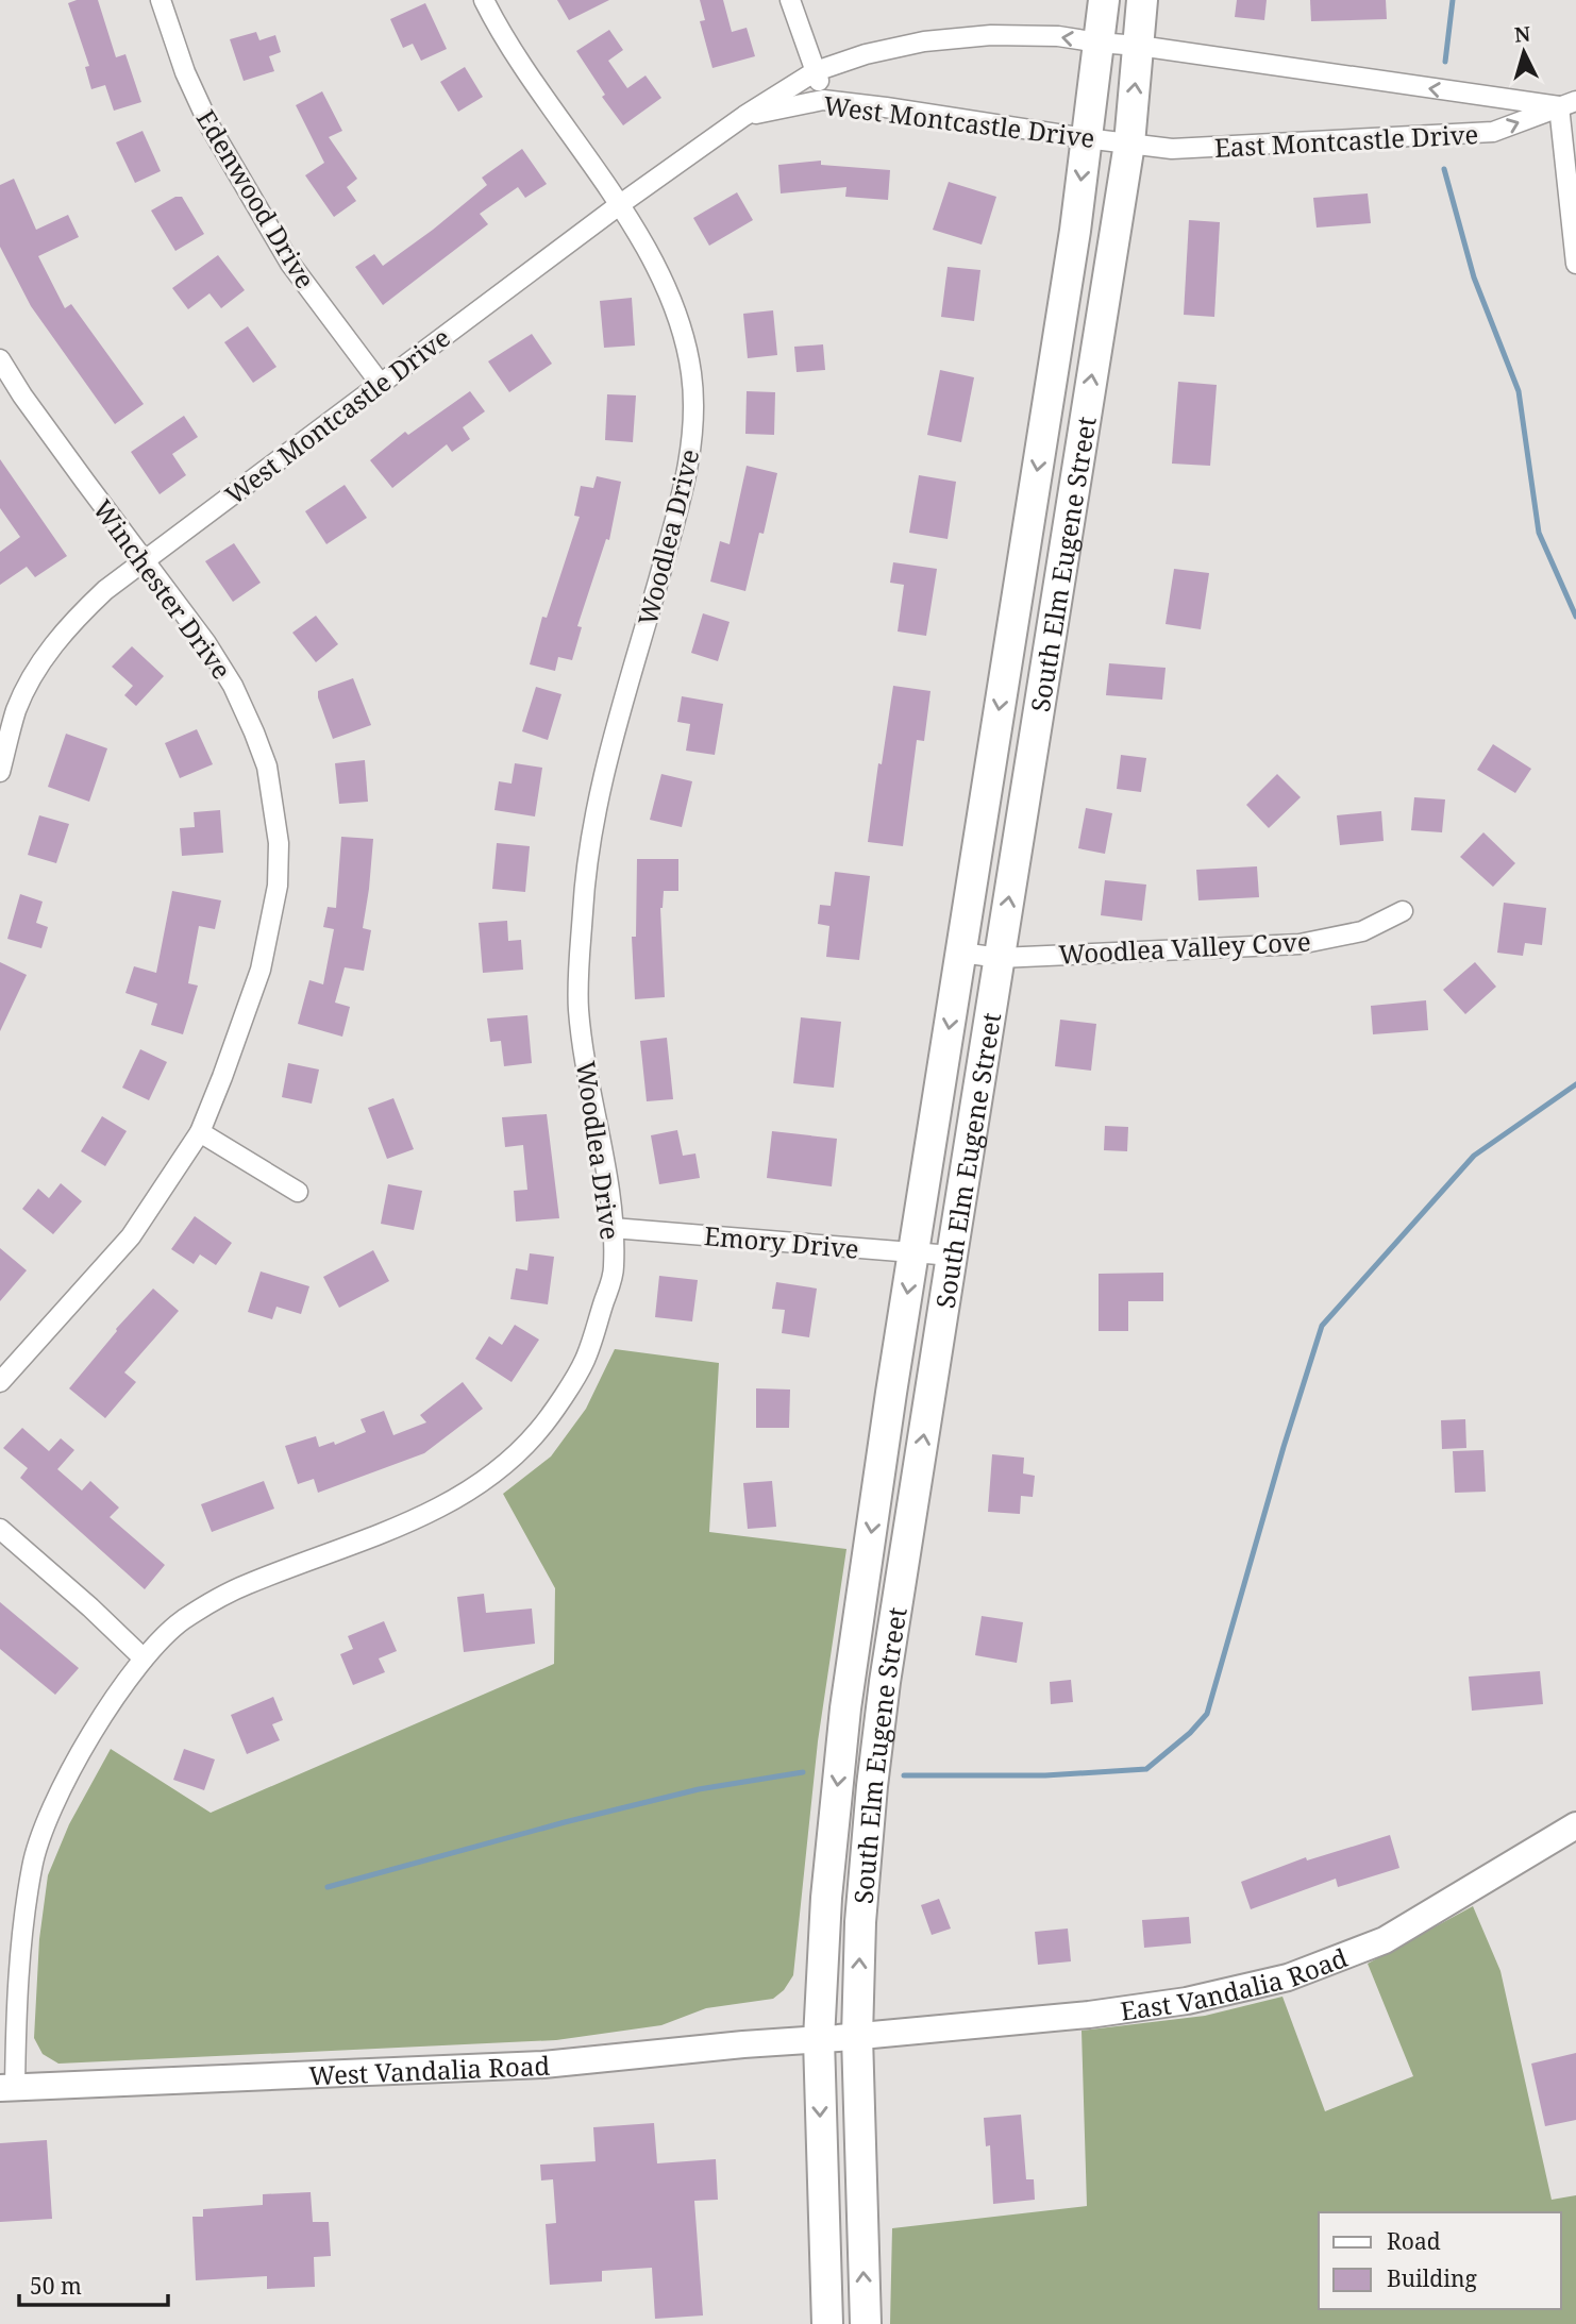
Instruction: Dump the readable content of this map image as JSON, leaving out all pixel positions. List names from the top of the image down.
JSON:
{
  "streets": {
    "main road": ["South Elm Eugene Street", "East Vandalia Road", "West Vandalia Road"],
    "street": [
      "West Montcastle Drive",
      "East Montcastle Drive",
      "Edenwood Drive",
      "Woodlea Drive",
      "Winchester Drive",
      "Woodlea Valley Cove",
      "Emory Drive"
    ]
  },
  "crossings": [
    ["West Montcastle Drive", "East Montcastle Drive"],
    ["West Montcastle Drive", "Edenwood Drive"],
    ["West Montcastle Drive", "Woodlea Drive"],
    ["West Montcastle Drive", "South Elm Eugene Street"],
    ["West Montcastle Drive", "Winchester Drive"],
    ["East Montcastle Drive", "South Elm Eugene Street"],
    ["Woodlea Drive", "Emory Drive"],
    ["Woodlea Drive", "West Vandalia Road"],
    ["South Elm Eugene Street", "Woodlea Valley Cove"],
    ["South Elm Eugene Street", "Emory Drive"],
    ["South Elm Eugene Street", "East Vandalia Road"],
    ["South Elm Eugene Street", "West Vandalia Road"],
    ["East Vandalia Road", "West Vandalia Road"]
  ],
  "legend": ["Road", "Building"],
  "scale_bar": "50 m",
  "north": "top"
}
